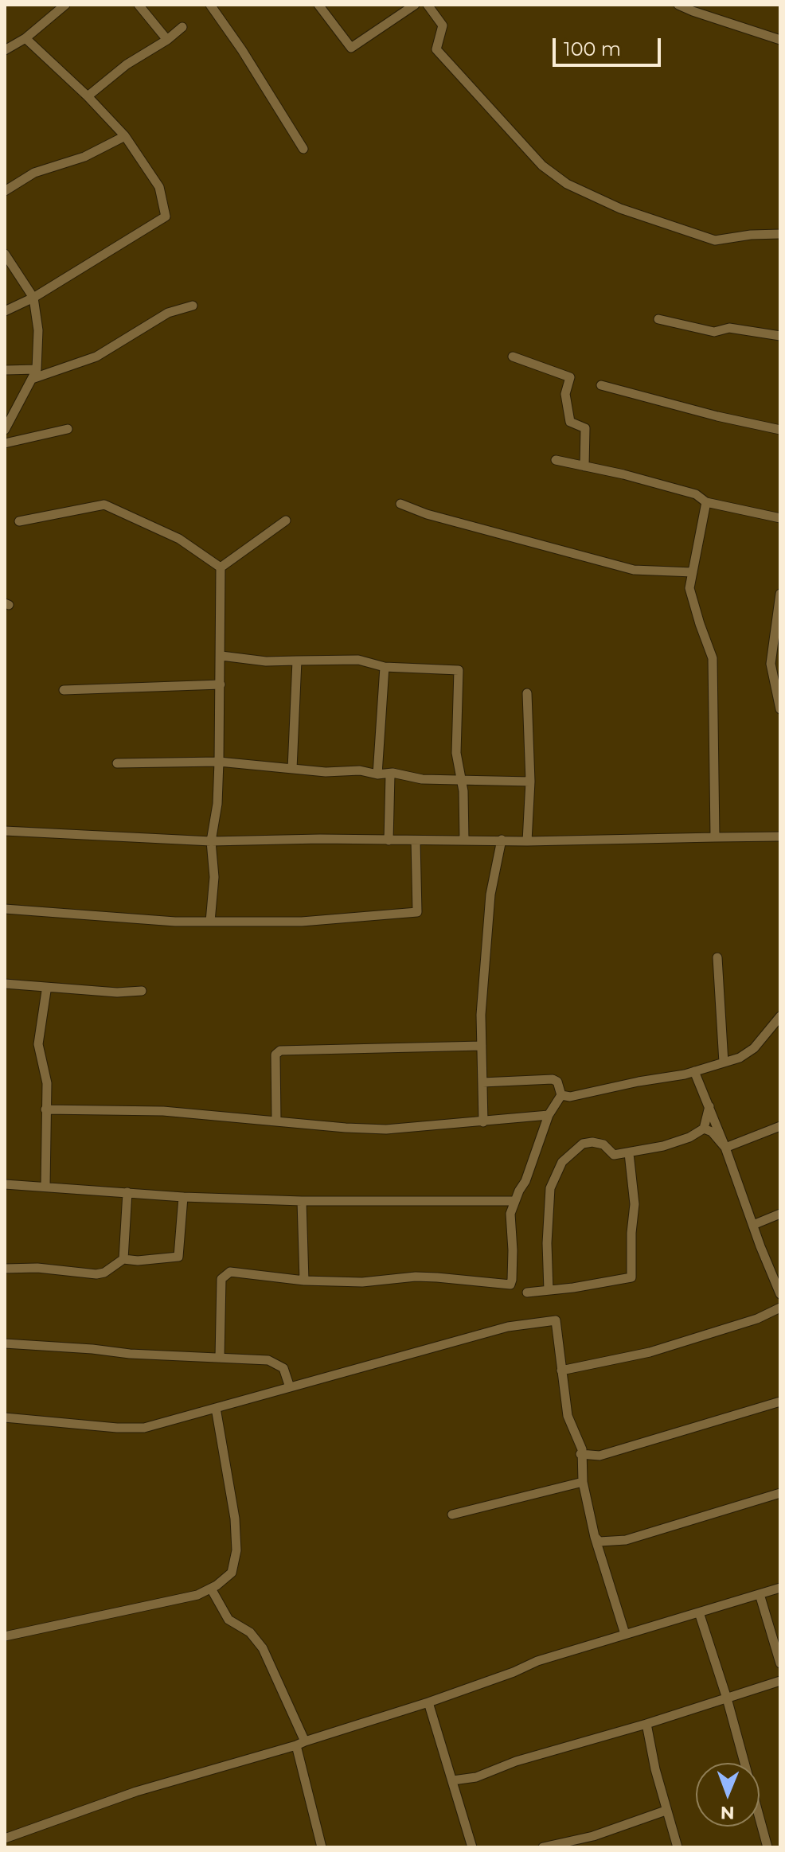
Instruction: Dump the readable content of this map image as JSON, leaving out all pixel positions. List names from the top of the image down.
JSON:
{
  "scale_bar": "100 m",
  "north": "bottom"
}
